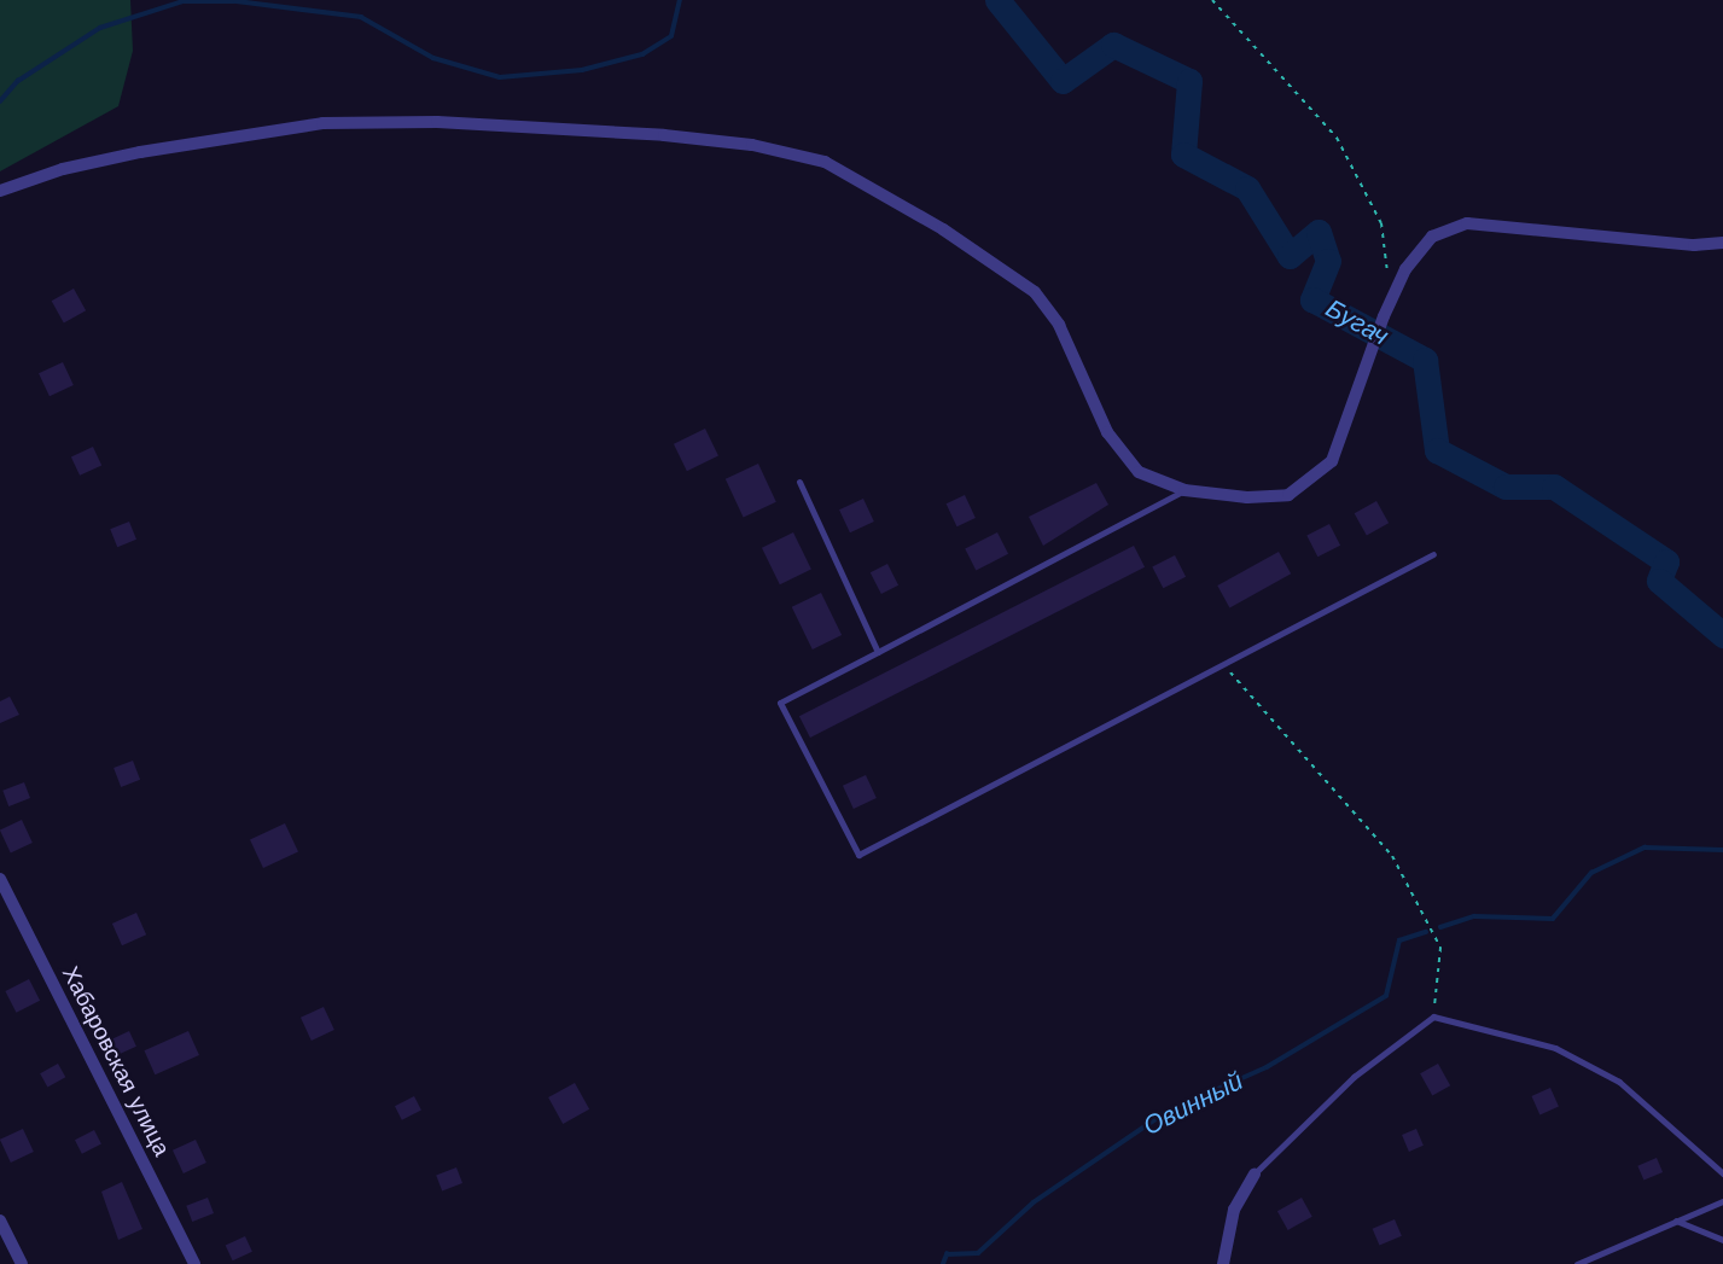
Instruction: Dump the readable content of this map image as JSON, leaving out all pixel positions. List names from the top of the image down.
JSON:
{
  "streets": {
    "street": ["Хабаровская улица"]
  },
  "water": ["Бугач", "Овинный"]
}
